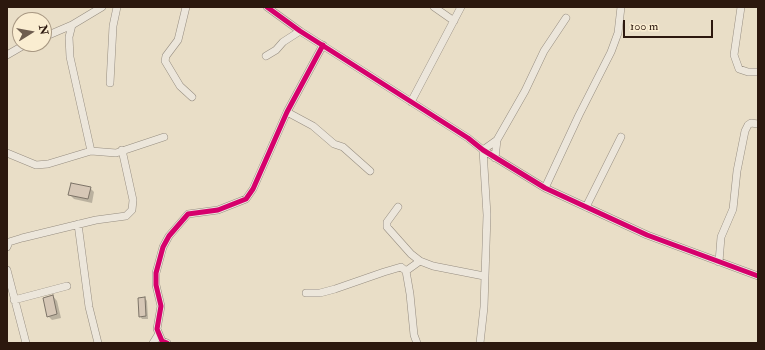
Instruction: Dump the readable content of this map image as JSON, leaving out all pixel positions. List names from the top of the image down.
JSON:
{
  "scale_bar": "100 m",
  "north": "right"
}
